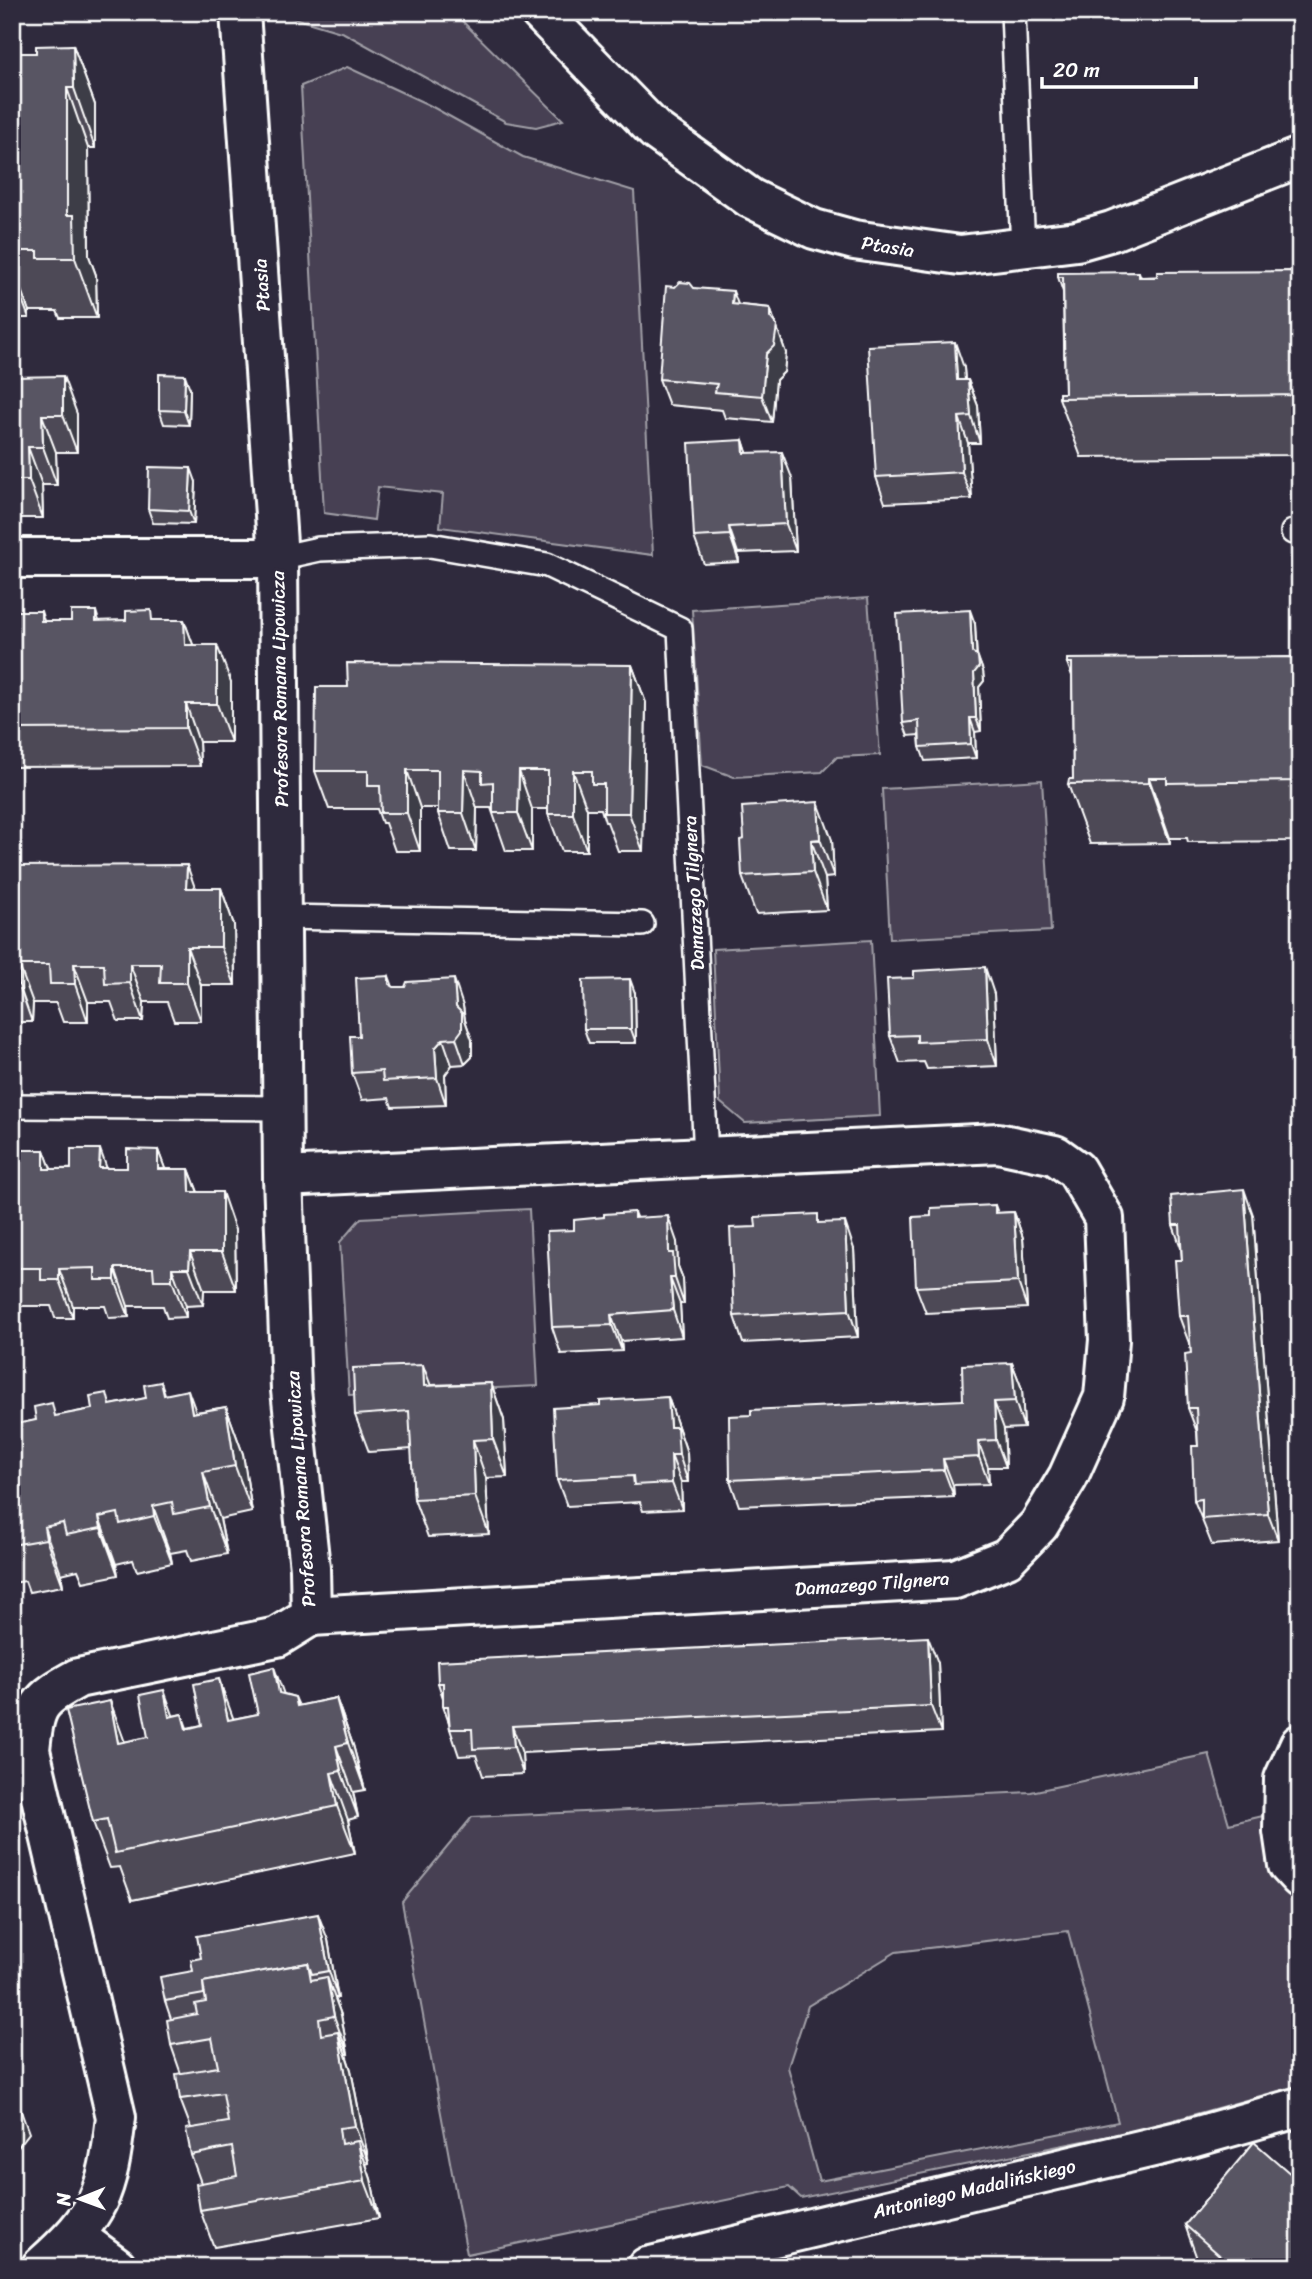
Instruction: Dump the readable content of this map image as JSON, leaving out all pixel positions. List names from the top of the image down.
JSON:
{
  "streets": {
    "street": [
      "Ptasia",
      "Profesora Romana Lipowicza",
      "Damazego Tilgnera",
      "Antoniego Madalińskiego"
    ]
  },
  "crossings": [
    ["Ptasia", "Profesora Romana Lipowicza"],
    ["Ptasia", "Damazego Tilgnera"],
    ["Profesora Romana Lipowicza", "Damazego Tilgnera"]
  ],
  "scale_bar": "20 m",
  "north": "left"
}
